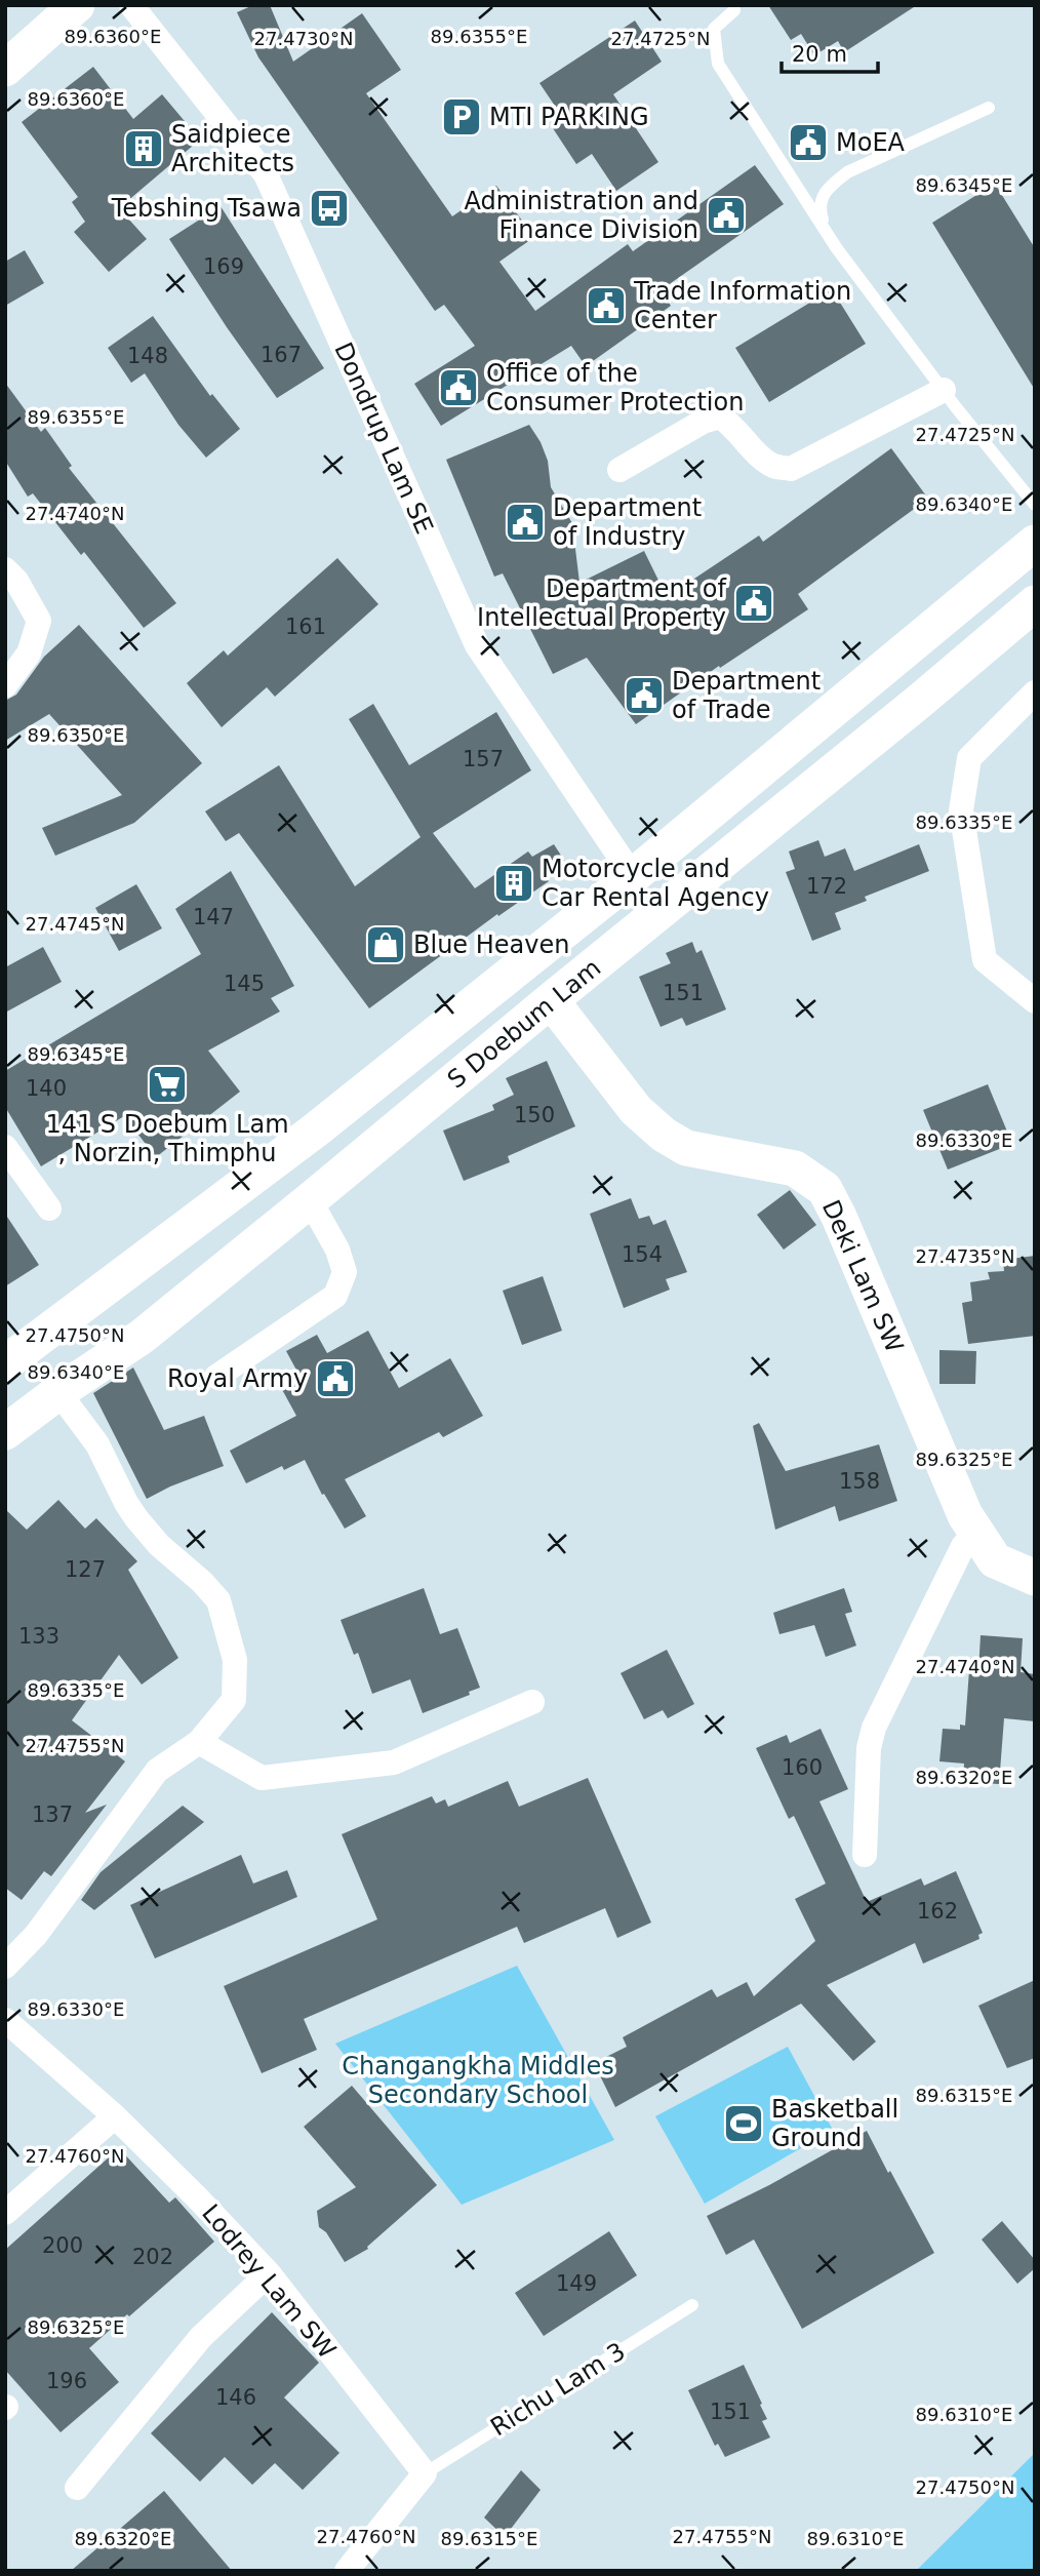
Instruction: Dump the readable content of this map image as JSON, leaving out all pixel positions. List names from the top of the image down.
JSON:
{
  "streets": {
    "main road": ["S Doebum Lam", "Deki Lam SW"],
    "street": ["Dondrup Lam SE", "Lodrey Lam SW"],
    "lane": ["Richu Lam 3"]
  },
  "crossings": [
    ["Dondrup Lam SE", "S Doebum Lam"],
    ["S Doebum Lam", "Deki Lam SW"],
    ["Lodrey Lam SW", "Richu Lam 3"]
  ],
  "parks": ["Changangkha Middles Secondary School"],
  "places": {
    "parking": ["MTI PARKING"],
    "public building": [
      "MoEA",
      "Administration and Finance Division",
      "Trade Information Center",
      "Office of the Consumer Protection",
      "Department of Industry",
      "Department of Intellectual Property",
      "Department of Trade",
      "Royal Army"
    ],
    "building": ["Saidpiece Architects", "Motorcycle and Car Rental Agency"],
    "bus stop": ["Tebshing Tsawa"],
    "shop": ["Blue Heaven"],
    "supermarket": ["141 S Doebum Lam , Norzin, Thimphu"],
    "sports": ["Basketball Ground"]
  },
  "house_numbers": [
    "169",
    "167",
    "148",
    "161",
    "157",
    "172",
    "147",
    "145",
    "151",
    "140",
    "150",
    "154",
    "158",
    "127",
    "133",
    "160",
    "137",
    "162",
    "200",
    "202",
    "149",
    "196",
    "146",
    "151"
  ],
  "scale_bar": "20 m",
  "coordinates": [
    "89.6360°E",
    "89.6355°E",
    "27.4730°N",
    "27.4725°N",
    "89.6345°E",
    "89.6340°E",
    "27.4740°N",
    "89.6350°E",
    "89.6335°E",
    "27.4745°N",
    "89.6330°E",
    "27.4735°N",
    "27.4750°N",
    "89.6325°E",
    "27.4755°N",
    "89.6320°E",
    "89.6315°E",
    "27.4760°N",
    "89.6310°E"
  ]
}
